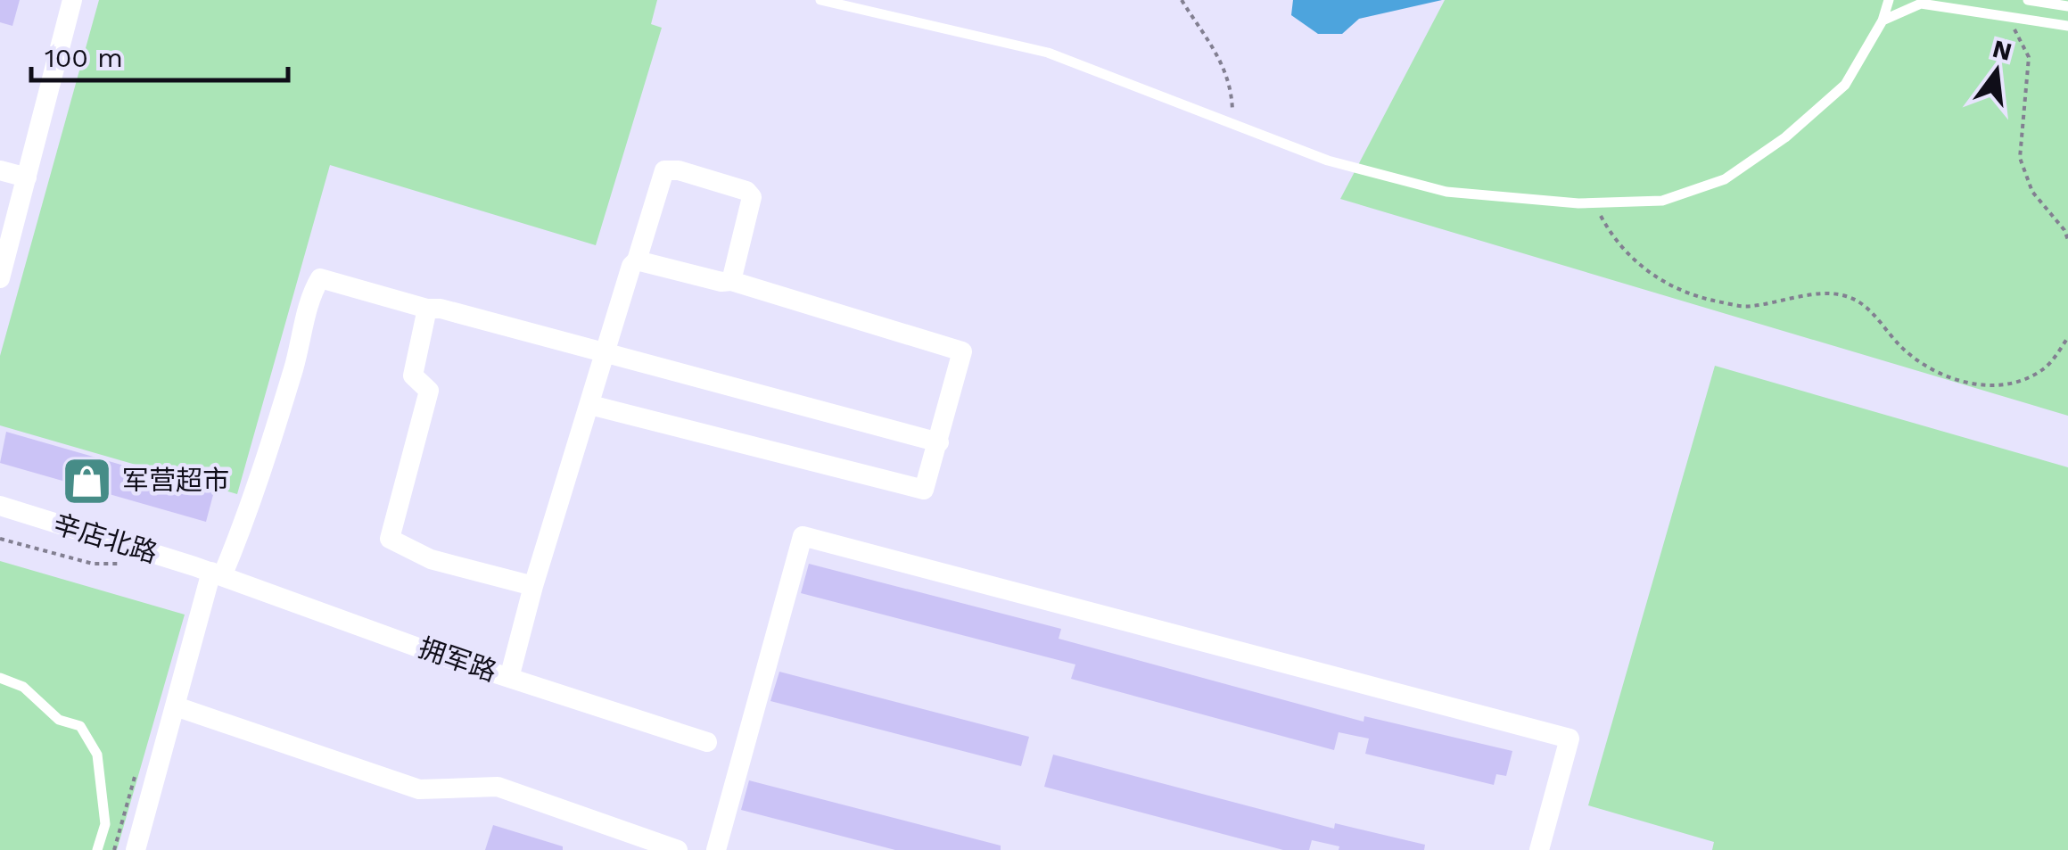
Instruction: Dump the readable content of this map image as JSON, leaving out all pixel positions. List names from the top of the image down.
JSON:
{
  "streets": {
    "street": ["辛店北路", "拥军路"]
  },
  "crossings": [
    ["辛店北路", "拥军路"]
  ],
  "places": {
    "shop": ["军营超市"]
  },
  "scale_bar": "100 m",
  "north": "top"
}
